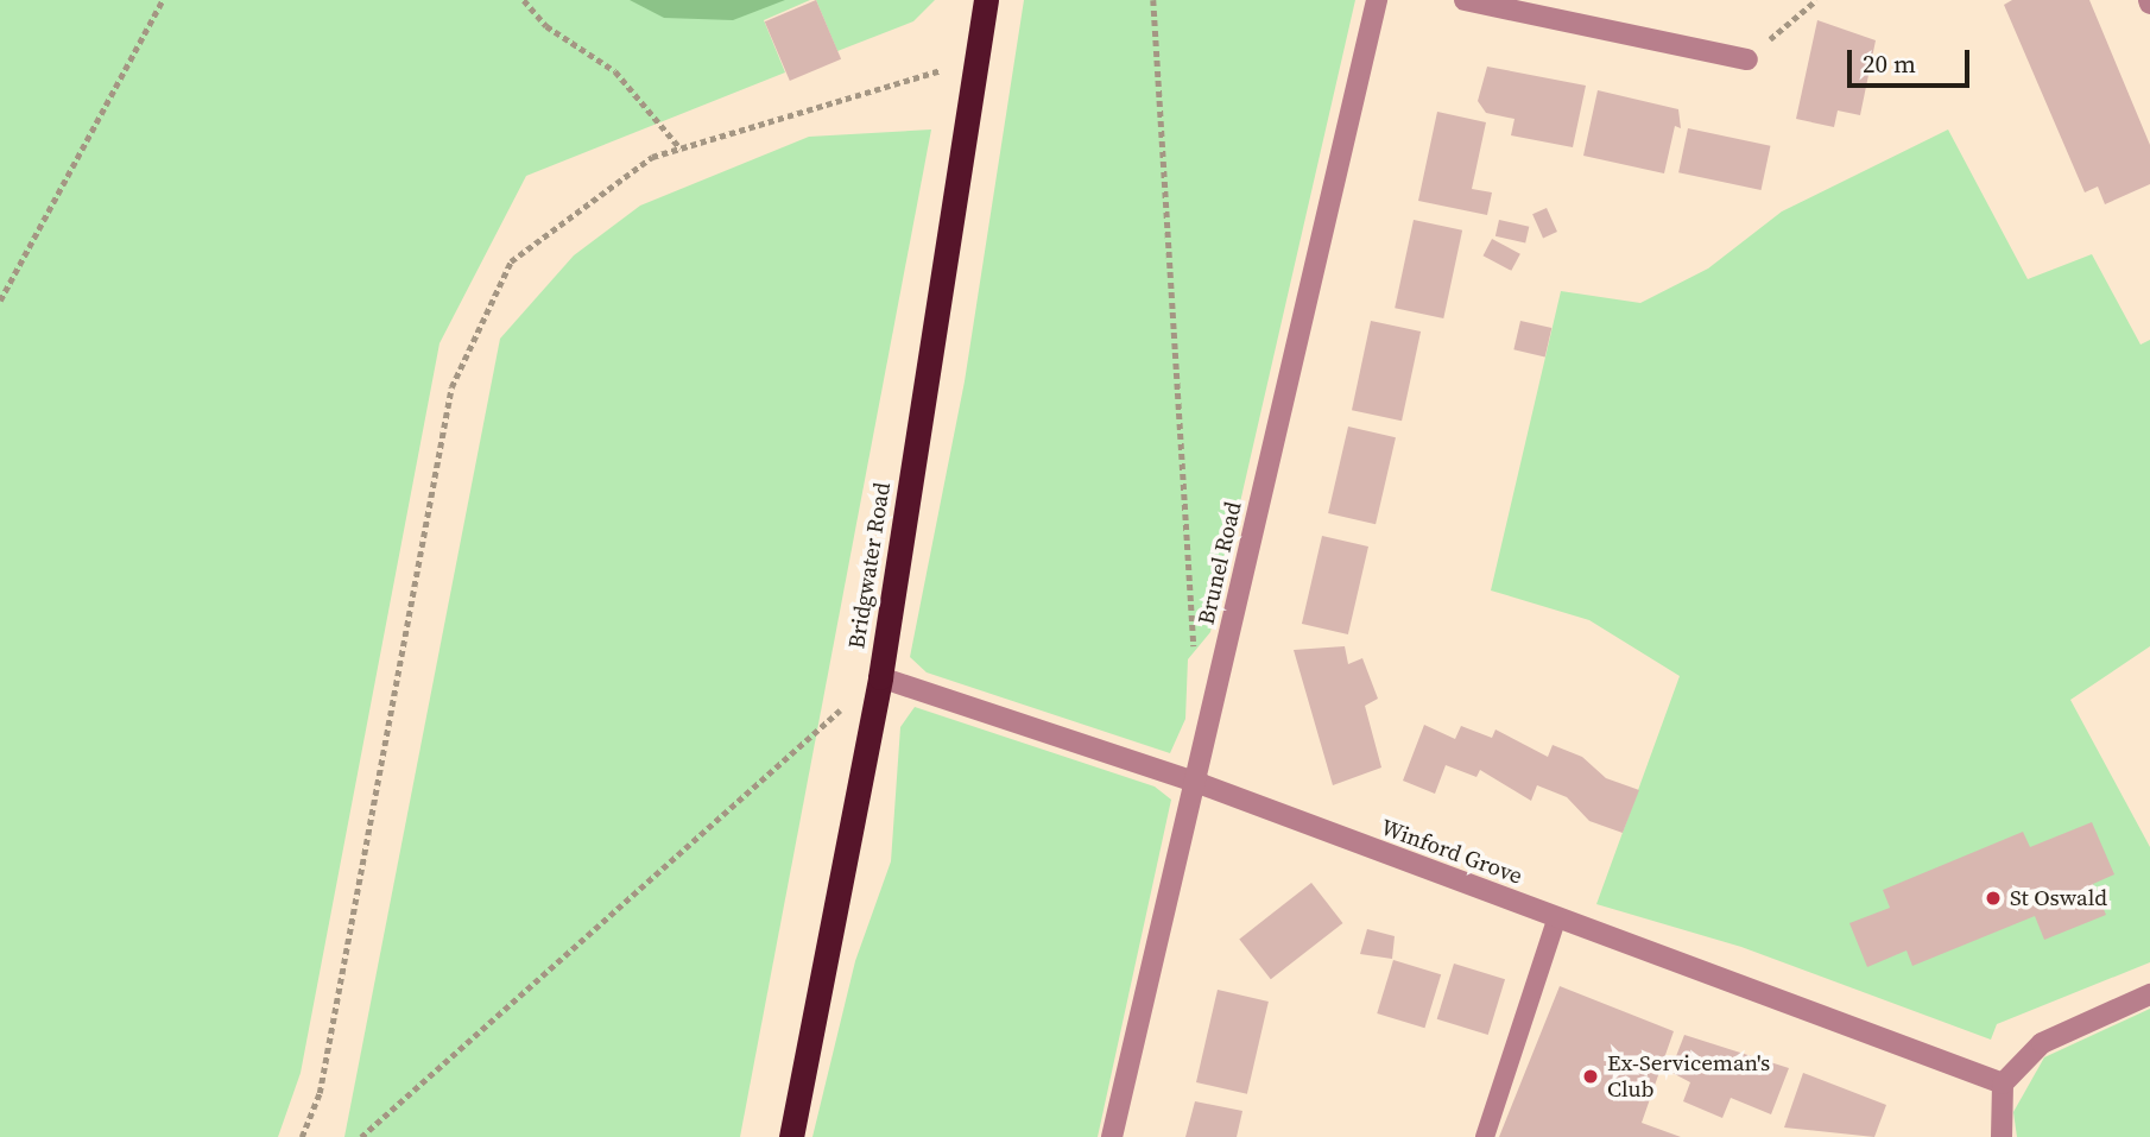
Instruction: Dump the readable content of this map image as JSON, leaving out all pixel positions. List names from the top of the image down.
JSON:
{
  "streets": {
    "highway": ["Bridgwater Road"],
    "street": ["Brunel Road", "Winford Grove"]
  },
  "crossings": [
    ["Brunel Road", "Winford Grove"],
    ["Bridgwater Road", "Winford Grove"]
  ],
  "places": ["St Oswald", "Ex-Serviceman's Club"],
  "scale_bar": "20 m"
}
